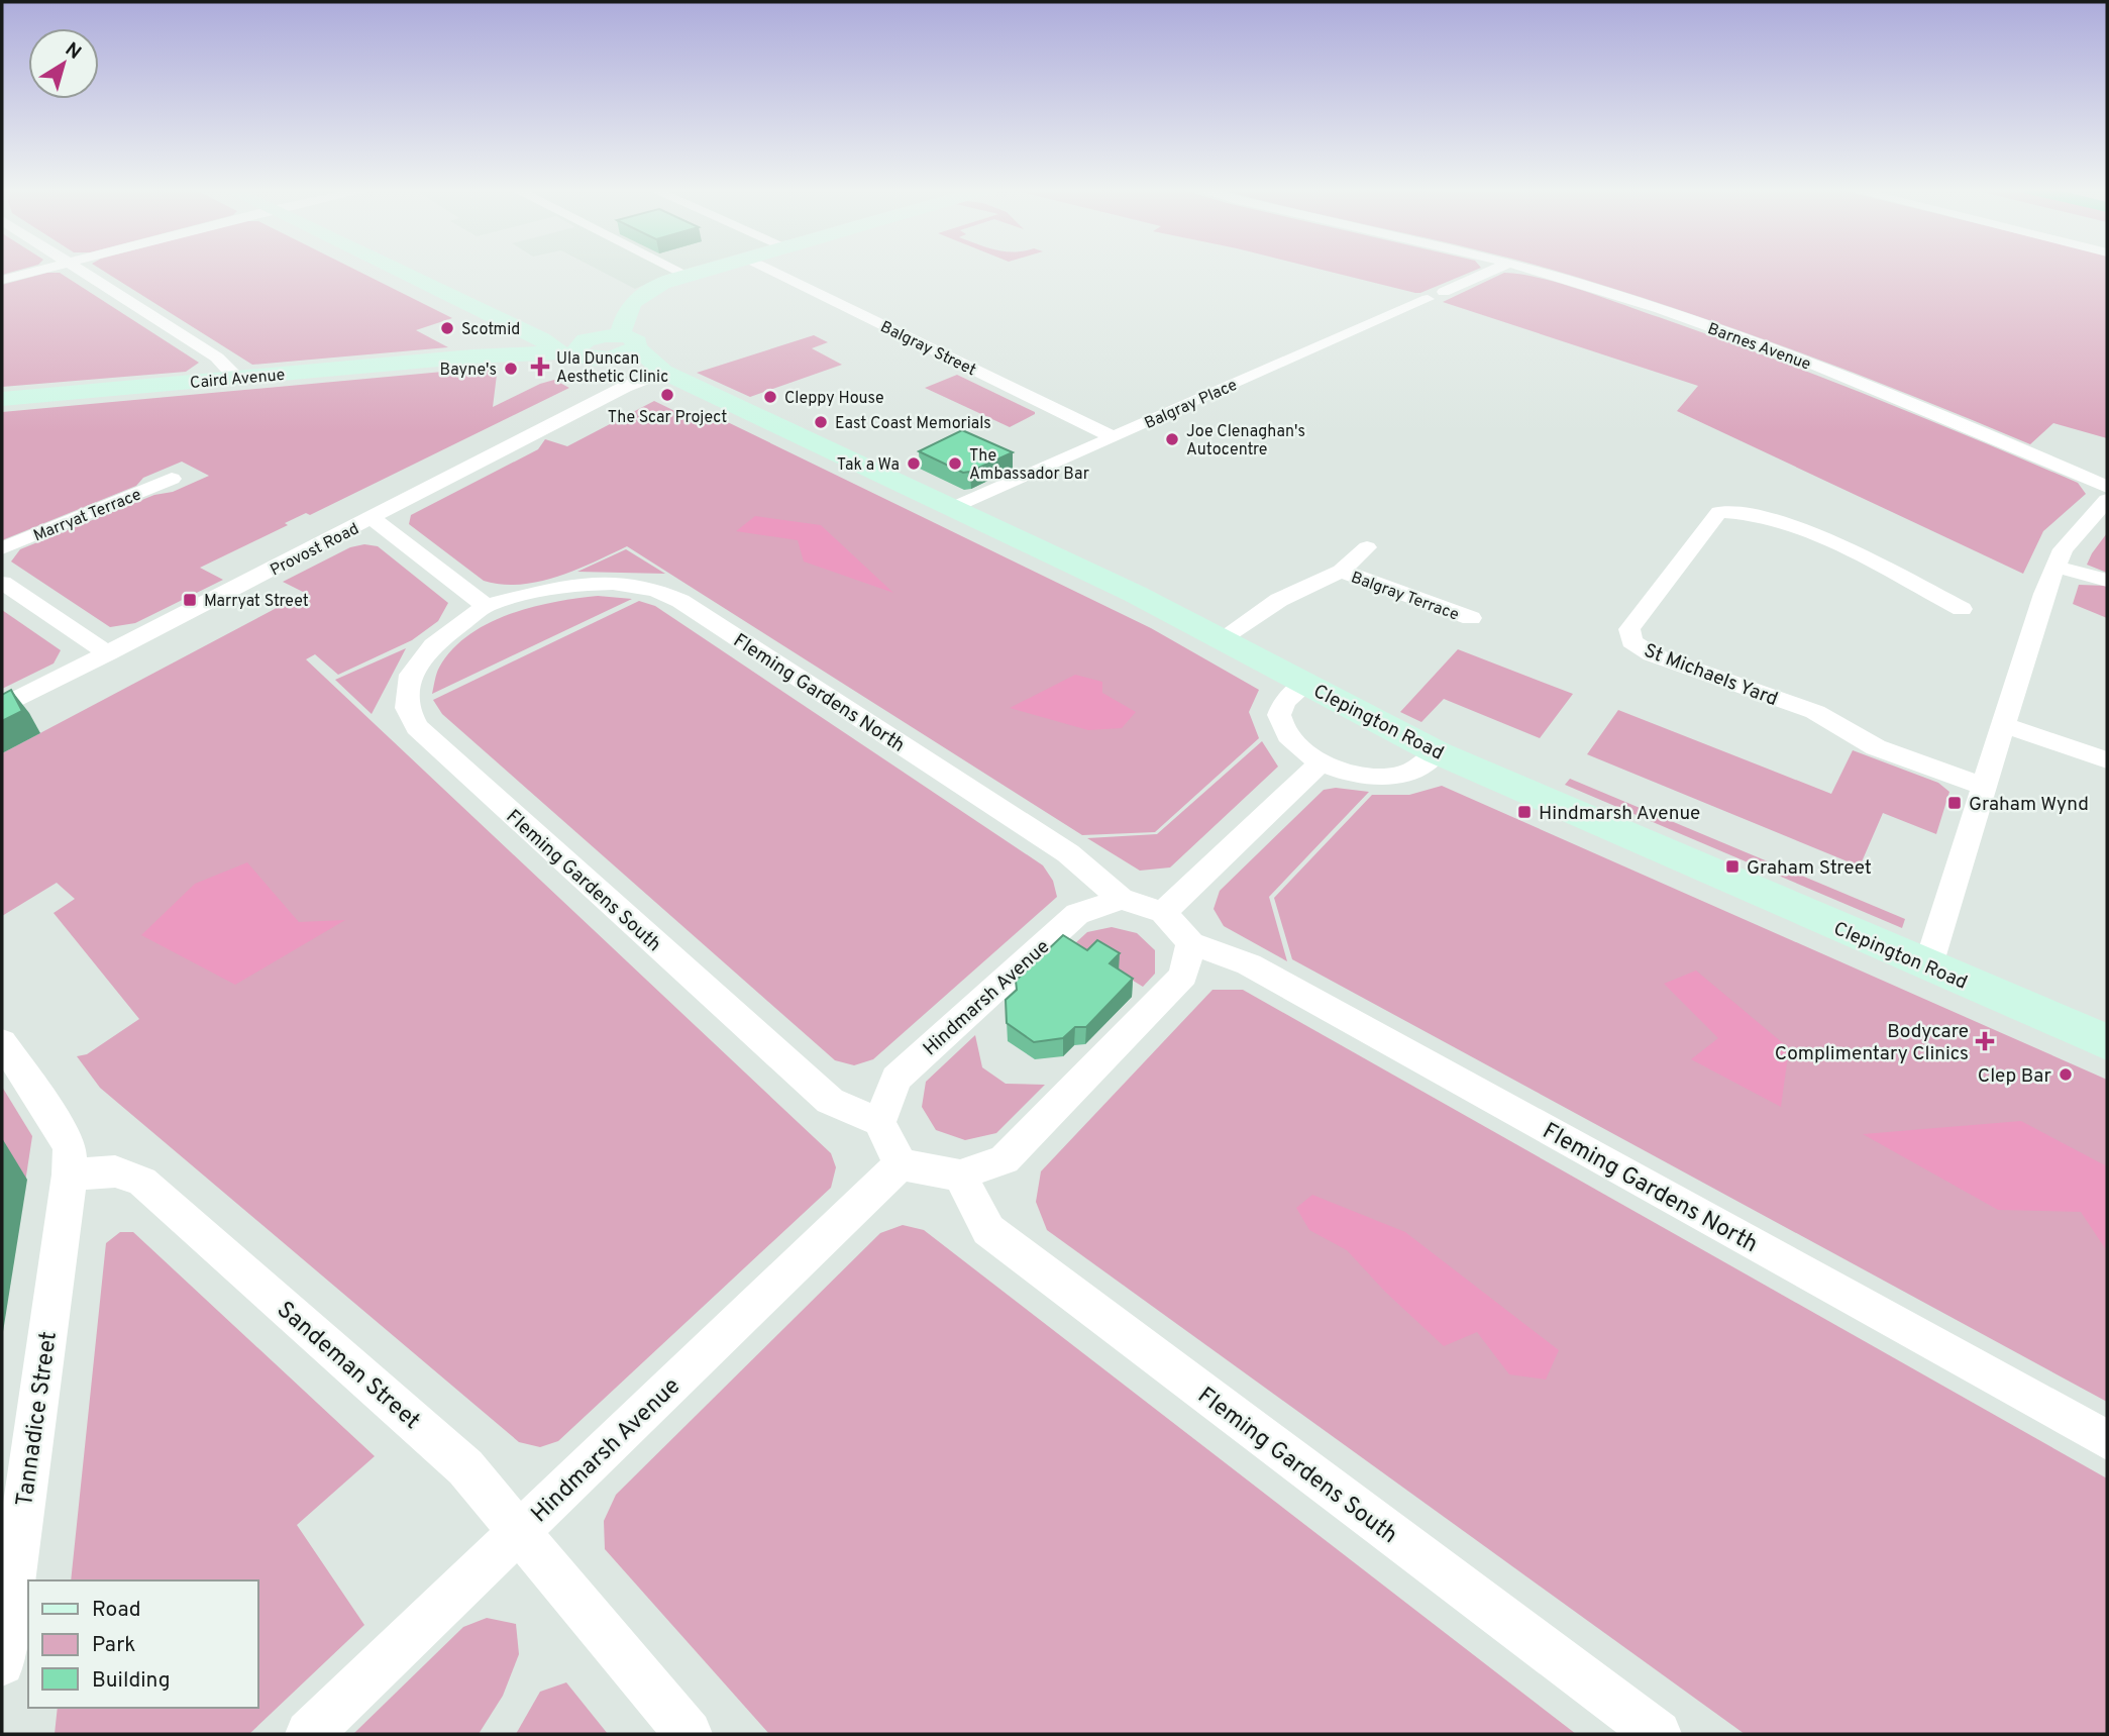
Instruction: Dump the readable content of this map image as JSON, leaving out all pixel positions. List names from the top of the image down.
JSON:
{
  "streets": {
    "street": [
      "Barnes Avenue",
      "Balgray Street",
      "Caird Avenue",
      "Balgray Place",
      "Marryat Terrace",
      "Provost Road",
      "Balgray Terrace",
      "St Michaels Yard",
      "Fleming Gardens North",
      "Clepington Road",
      "Fleming Gardens South",
      "Hindmarsh Avenue",
      "Sandeman Street",
      "Tannadice Street"
    ]
  },
  "crossings": [
    ["Balgray Street", "Balgray Place"],
    ["Caird Avenue", "Clepington Road"],
    ["Balgray Place", "Clepington Road"],
    ["Provost Road", "Clepington Road"],
    ["Balgray Terrace", "Clepington Road"],
    ["Fleming Gardens North", "Fleming Gardens South"],
    ["Fleming Gardens North", "Hindmarsh Avenue"],
    ["Fleming Gardens South", "Hindmarsh Avenue"],
    ["Hindmarsh Avenue", "Sandeman Street"],
    ["Sandeman Street", "Tannadice Street"]
  ],
  "places": {
    "other": [
      "Scotmid",
      "Bayne's",
      "The Scar Project",
      "Cleppy House",
      "East Coast Memorials",
      "Joe Clenaghan's Autocentre",
      "Tak a Wa",
      "The Ambassador Bar",
      "Clep Bar"
    ],
    "health": ["Ula Duncan Aesthetic Clinic", "Bodycare Complimentary Clinics"],
    "transit": [
      "Marryat Street",
      "Graham Wynd",
      "Hindmarsh Avenue",
      "Graham Street"
    ]
  },
  "legend": ["Road", "Park", "Building"],
  "north": "top right"
}
